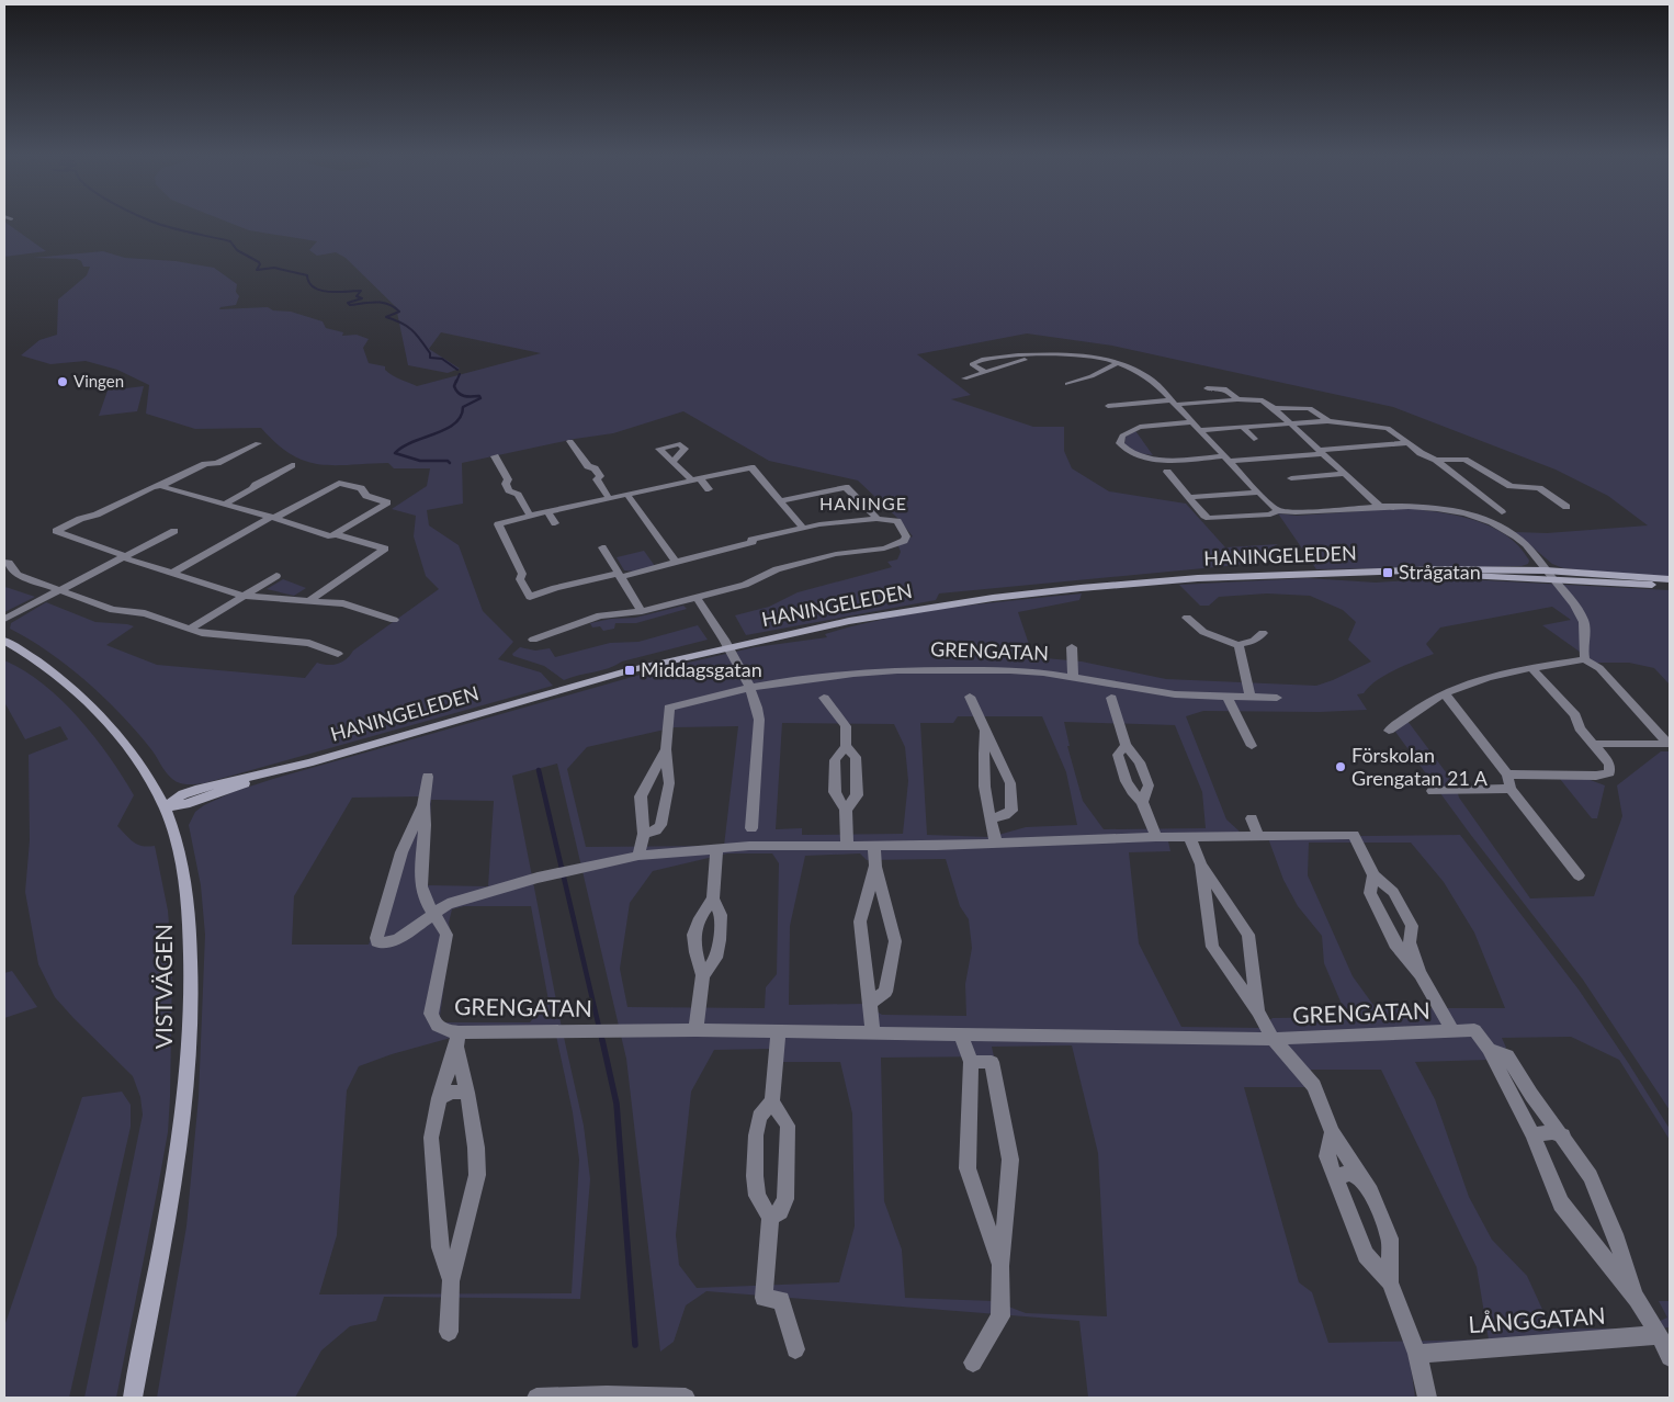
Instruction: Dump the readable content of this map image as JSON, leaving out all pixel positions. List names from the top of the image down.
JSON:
{
  "streets": {
    "main road": ["HANINGELEDEN", "VISTVÄGEN"],
    "street": ["GRENGATAN", "LÅNGGATAN"]
  },
  "crossings": [
    ["HANINGELEDEN", "VISTVÄGEN"],
    ["GRENGATAN", "LÅNGGATAN"]
  ],
  "districts": ["HANINGE"],
  "places": {
    "other": ["Vingen", "Förskolan Grengatan 21 A"],
    "transit": ["Strågatan", "Middagsgatan"]
  }
}
